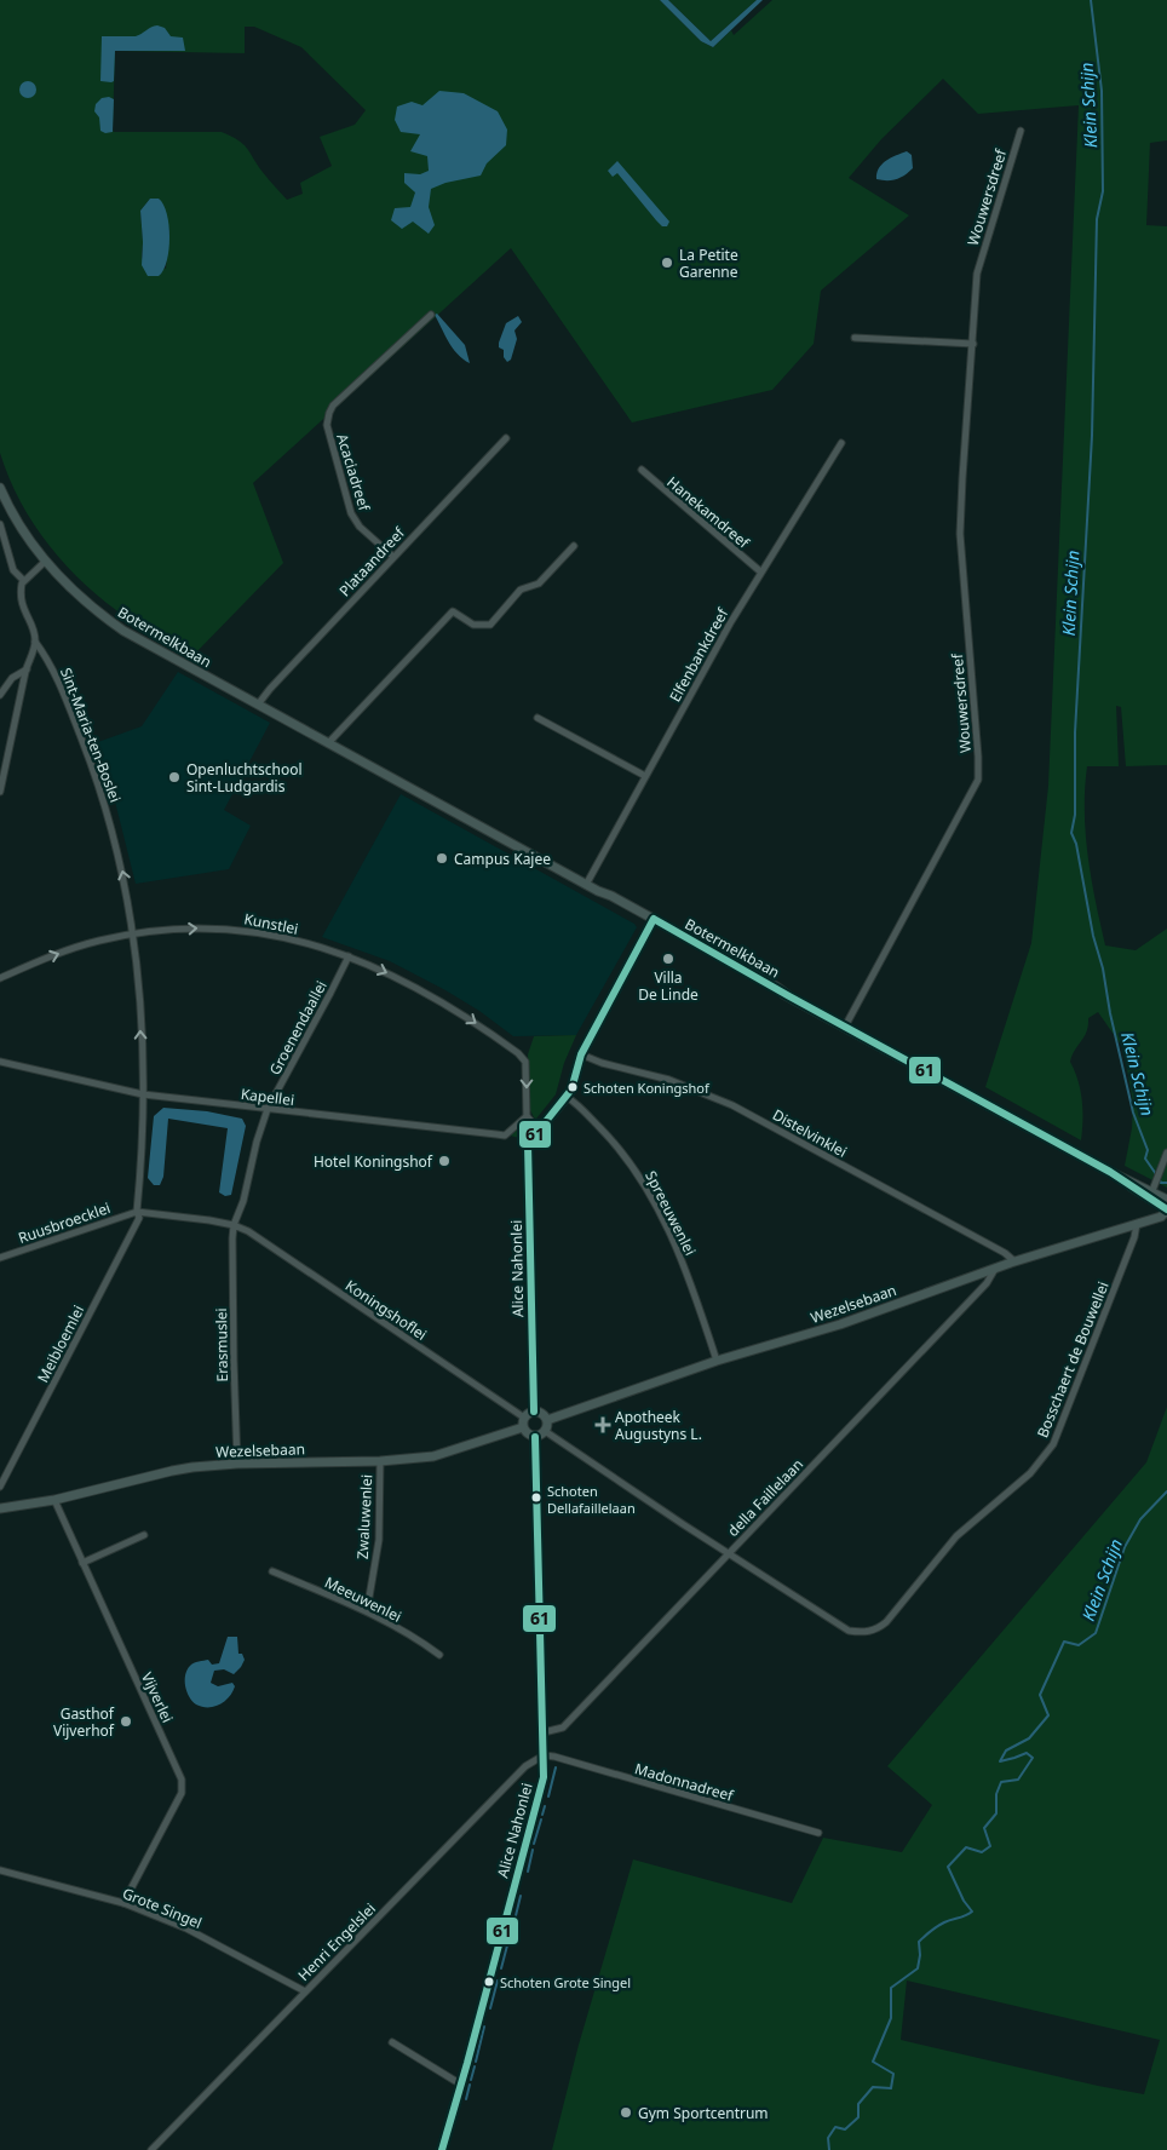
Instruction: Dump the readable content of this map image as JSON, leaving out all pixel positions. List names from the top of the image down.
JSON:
{
  "streets": {
    "street": [
      "Wouwersdreef",
      "Acaciadreef",
      "Hanekamdreef",
      "Plataandreef",
      "Botermelkbaan",
      "Elfenbankdreef",
      "Sint-Maria-ten-Boslei",
      "Kunstlei",
      "Groenendaallei",
      "Kapellei",
      "Distelvinklei",
      "Spreeuwenlei",
      "Ruusbroecklei",
      "Alice Nahonlei",
      "Wezelsebaan",
      "Koningshoflei",
      "Meibloemlei",
      "Erasmuslei",
      "Bosschaert de Bouwellei",
      "della Faillelaan",
      "Zwaluwenlei",
      "Meeuwenlei",
      "Vijverlei",
      "Madonnadreef",
      "Grote Singel",
      "Henri Engelslei"
    ]
  },
  "crossings": [
    ["Wouwersdreef", "Botermelkbaan"],
    ["Acaciadreef", "Plataandreef"],
    ["Hanekamdreef", "Elfenbankdreef"],
    ["Plataandreef", "Botermelkbaan"],
    ["Botermelkbaan", "Elfenbankdreef"],
    ["Botermelkbaan", "Alice Nahonlei"],
    ["Botermelkbaan", "Wezelsebaan"],
    ["Sint-Maria-ten-Boslei", "Kunstlei"],
    ["Sint-Maria-ten-Boslei", "Kapellei"],
    ["Sint-Maria-ten-Boslei", "Meibloemlei"],
    ["Kunstlei", "Groenendaallei"],
    ["Kunstlei", "Kapellei"],
    ["Groenendaallei", "Kapellei"],
    ["Groenendaallei", "Koningshoflei"],
    ["Groenendaallei", "Erasmuslei"],
    ["Kapellei", "Meibloemlei"],
    ["Distelvinklei", "Alice Nahonlei"],
    ["Distelvinklei", "Wezelsebaan"],
    ["Spreeuwenlei", "Alice Nahonlei"],
    ["Spreeuwenlei", "Wezelsebaan"],
    ["Ruusbroecklei", "Koningshoflei"],
    ["Ruusbroecklei", "Meibloemlei"],
    ["Alice Nahonlei", "Wezelsebaan"],
    ["Alice Nahonlei", "Koningshoflei"],
    ["Alice Nahonlei", "della Faillelaan"],
    ["Alice Nahonlei", "Madonnadreef"],
    ["Alice Nahonlei", "Henri Engelslei"],
    ["Wezelsebaan", "Koningshoflei"],
    ["Wezelsebaan", "Erasmuslei"],
    ["Wezelsebaan", "Bosschaert de Bouwellei"],
    ["Wezelsebaan", "della Faillelaan"],
    ["Wezelsebaan", "Zwaluwenlei"],
    ["Wezelsebaan", "Vijverlei"],
    ["Koningshoflei", "Meibloemlei"],
    ["Koningshoflei", "Erasmuslei"],
    ["Bosschaert de Bouwellei", "della Faillelaan"],
    ["Zwaluwenlei", "Meeuwenlei"],
    ["Vijverlei", "Grote Singel"],
    ["Madonnadreef", "Henri Engelslei"],
    ["Grote Singel", "Henri Engelslei"]
  ],
  "one_way": ["Sint-Maria-ten-Boslei", "Kunstlei"],
  "water": ["Klein Schijn"],
  "places": {
    "other": [
      "La Petite Garenne",
      "Openluchtschool Sint-Ludgardis",
      "Campus Kajee",
      "Villa De Linde",
      "Schoten Koningshof",
      "Hotel Koningshof",
      "Schoten Dellafaillelaan",
      "Gasthof Vijverhof",
      "Schoten Grote Singel",
      "Gym Sportcentrum"
    ],
    "health": ["Apotheek Augustyns L."]
  },
  "lines": ["transit line 61"]
}
